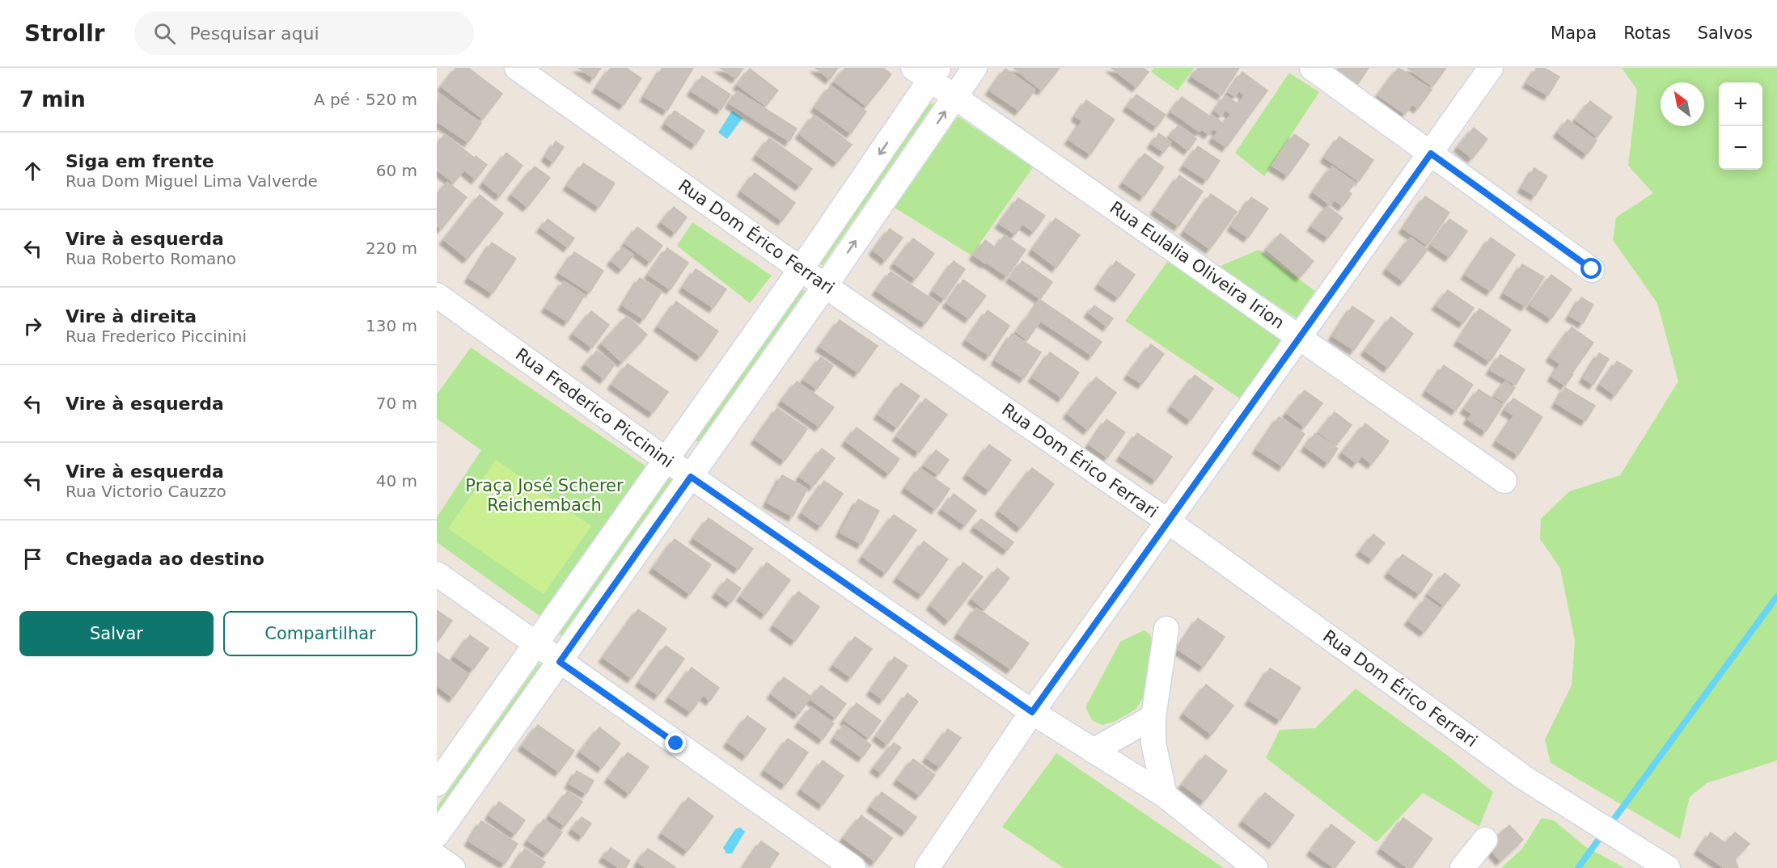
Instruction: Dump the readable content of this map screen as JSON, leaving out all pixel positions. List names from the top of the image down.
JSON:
{
  "streets": {
    "street": ["Rua Dom Érico Ferrari", "Rua Eulalia Oliveira Irion", "Rua Frederico Piccinini"]
  },
  "parks": ["Praça José Scherer Reichembach"],
  "north": "top left",
  "page": {
    "header": "Strollr",
    "search": "Pesquisar aqui",
    "nav": ["Mapa", "Rotas", "Salvos"],
    "heading": ["7 min", "A pé · 520 m"],
    "map_buttons": ["+", "−"],
    "list": [
      ["Siga em frente", "Rua Dom Miguel Lima Valverde", "60 m"],
      ["Vire à esquerda", "Rua Roberto Romano", "220 m"],
      ["Vire à direita", "Rua Frederico Piccinini", "130 m"],
      ["Vire à esquerda", "70 m"],
      ["Vire à esquerda", "Rua Victorio Cauzzo", "40 m"],
      "Chegada ao destino"
    ],
    "buttons": ["Salvar", "Compartilhar"]
  }
}
